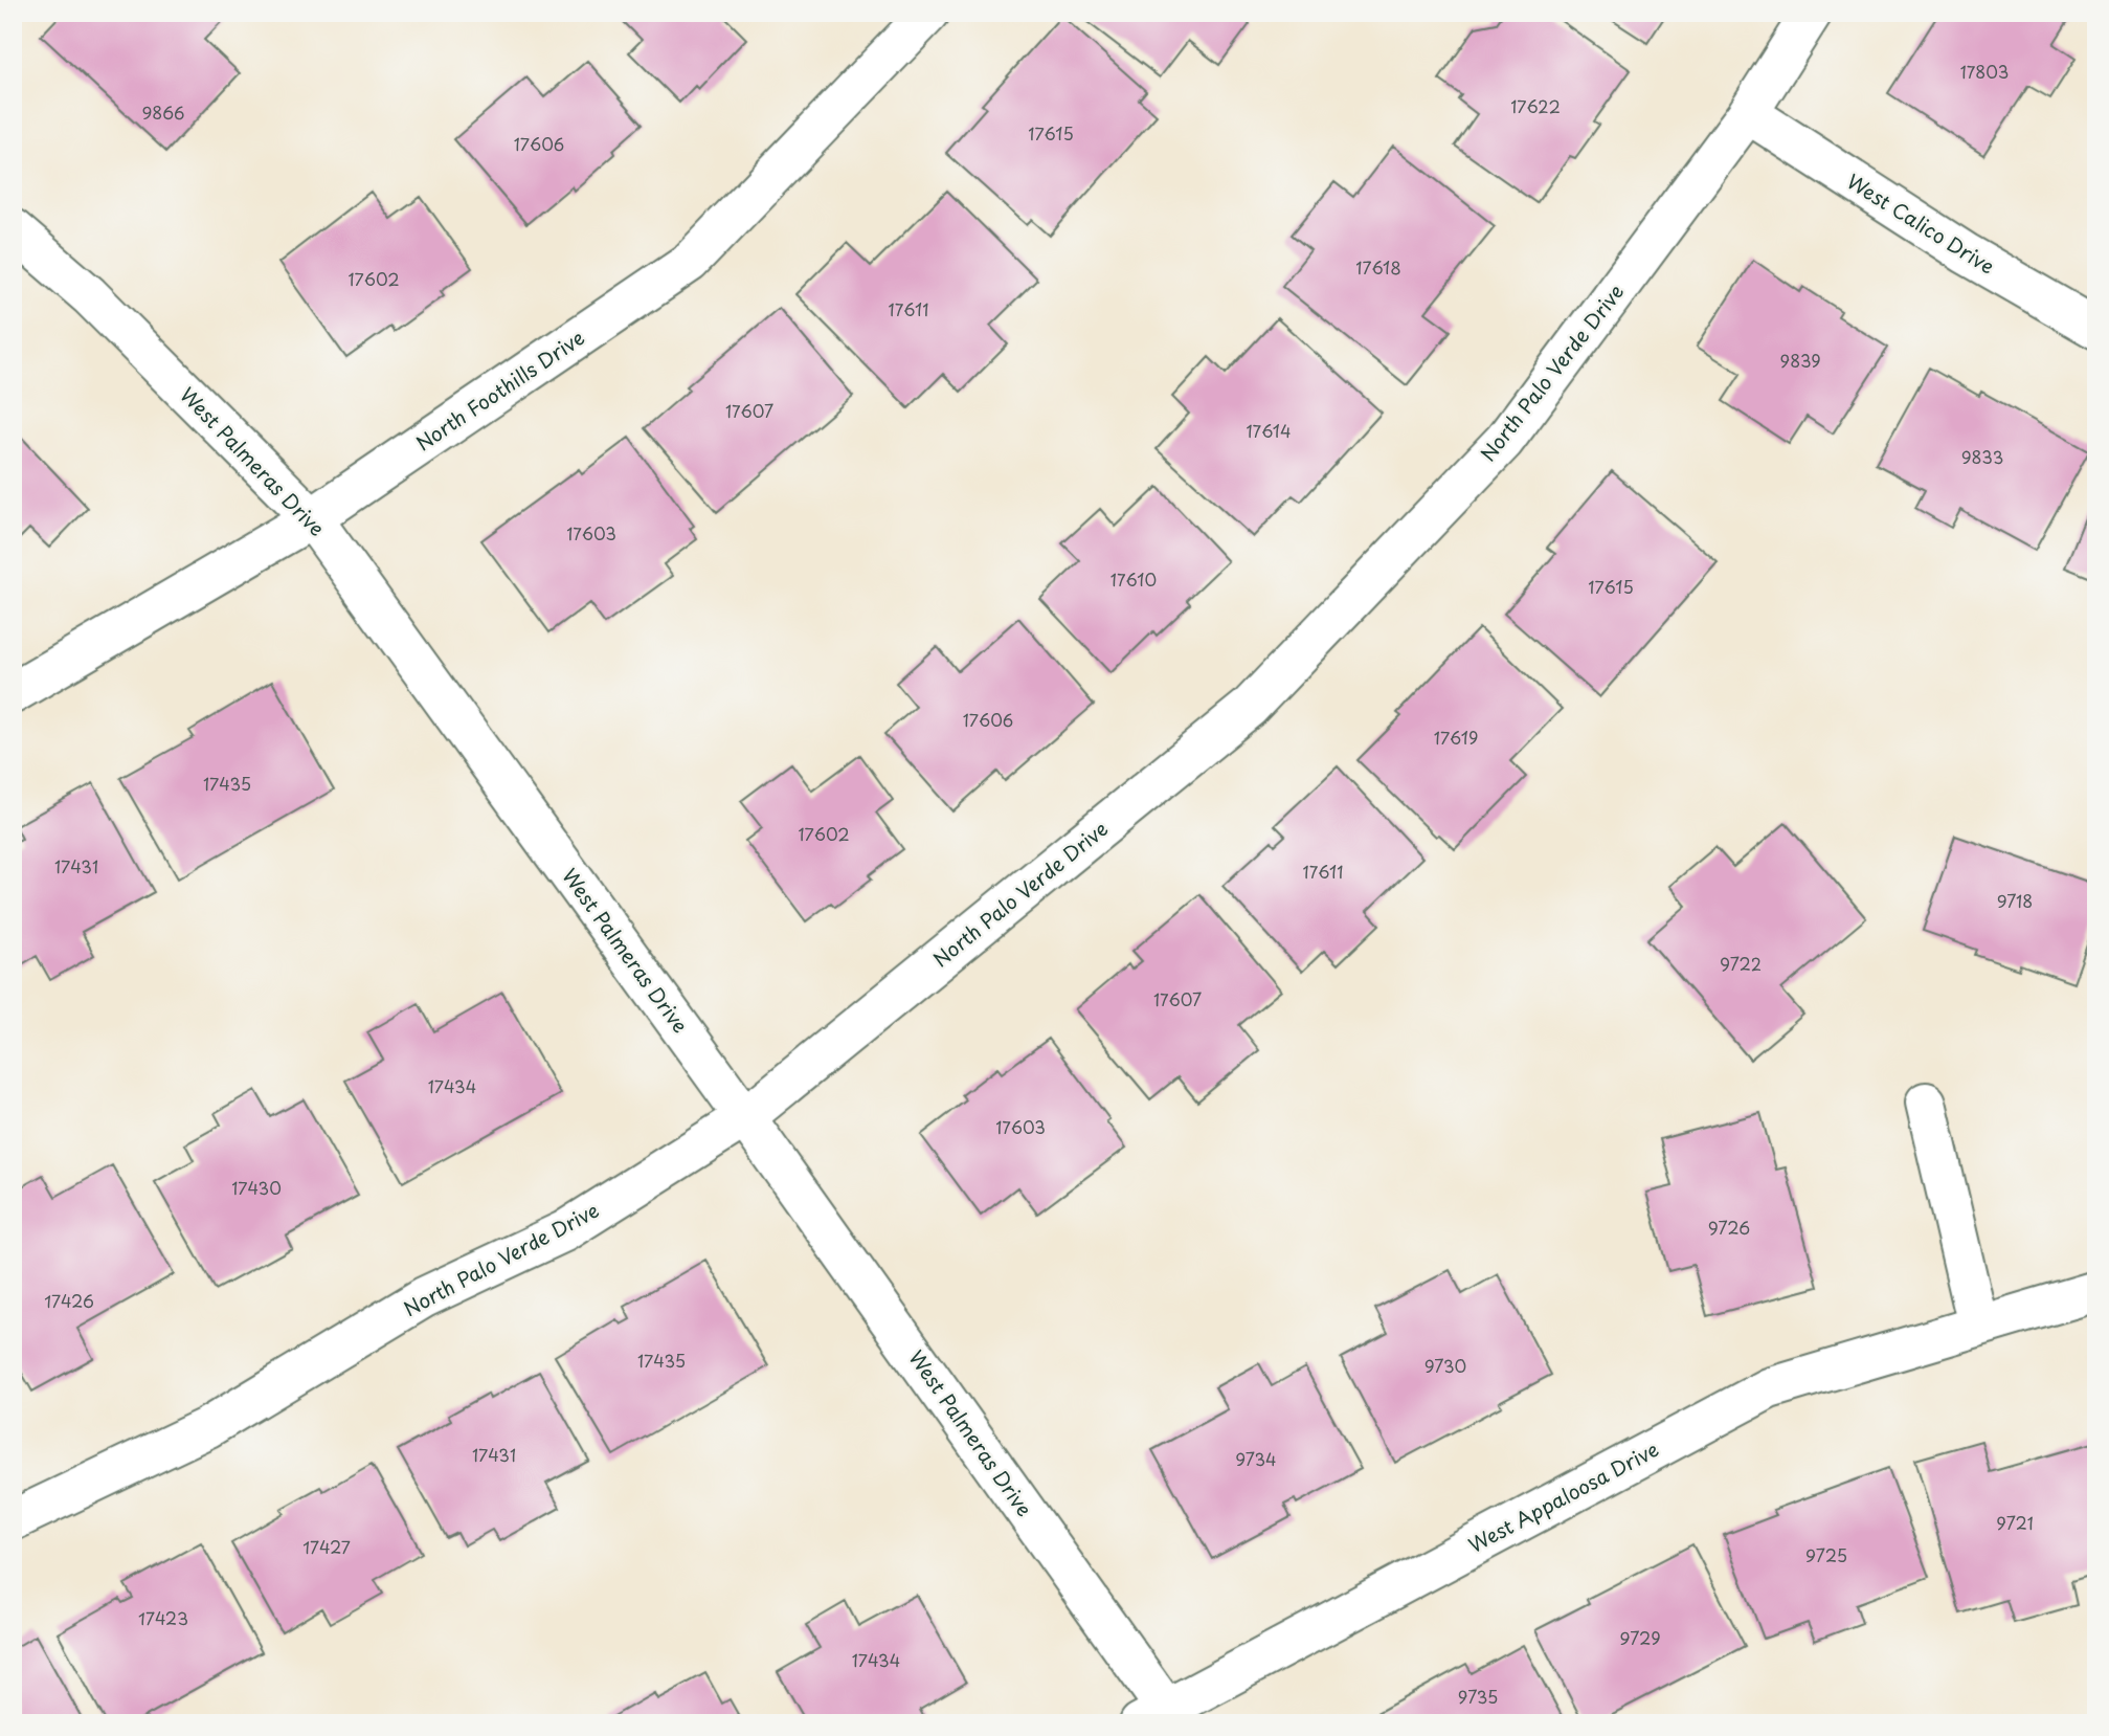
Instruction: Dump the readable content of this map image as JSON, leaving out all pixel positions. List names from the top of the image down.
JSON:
{
  "streets": {
    "street": [
      "West Calico Drive",
      "North Palo Verde Drive",
      "North Foothills Drive",
      "West Palmeras Drive",
      "West Appaloosa Drive"
    ]
  },
  "crossings": [
    ["West Calico Drive", "North Palo Verde Drive"],
    ["North Palo Verde Drive", "West Palmeras Drive"],
    ["North Foothills Drive", "West Palmeras Drive"],
    ["West Palmeras Drive", "West Appaloosa Drive"]
  ],
  "house_numbers": [
    "17803",
    "17622",
    "9866",
    "17615",
    "17606",
    "17618",
    "17602",
    "17611",
    "9839",
    "17607",
    "17614",
    "9833",
    "17603",
    "17610",
    "17615",
    "17606",
    "17619",
    "17435",
    "17602",
    "17431",
    "17611",
    "9718",
    "9722",
    "17607",
    "17434",
    "17603",
    "17430",
    "9726",
    "17426",
    "17435",
    "9730",
    "17431",
    "9734",
    "9721",
    "17427",
    "9725",
    "17423",
    "9729",
    "17434",
    "9735"
  ]
}
